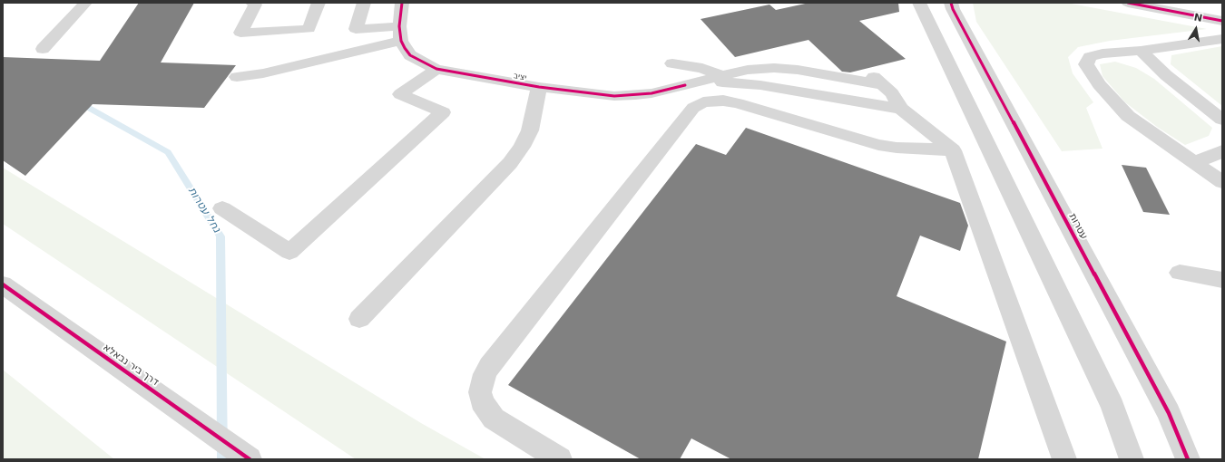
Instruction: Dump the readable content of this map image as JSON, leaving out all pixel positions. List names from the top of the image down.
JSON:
{
  "streets": {
    "street": ["יציב", "עטרות", "דרך ביר נבאלא"]
  },
  "water": ["נחל עטרות"],
  "north": "top"
}
